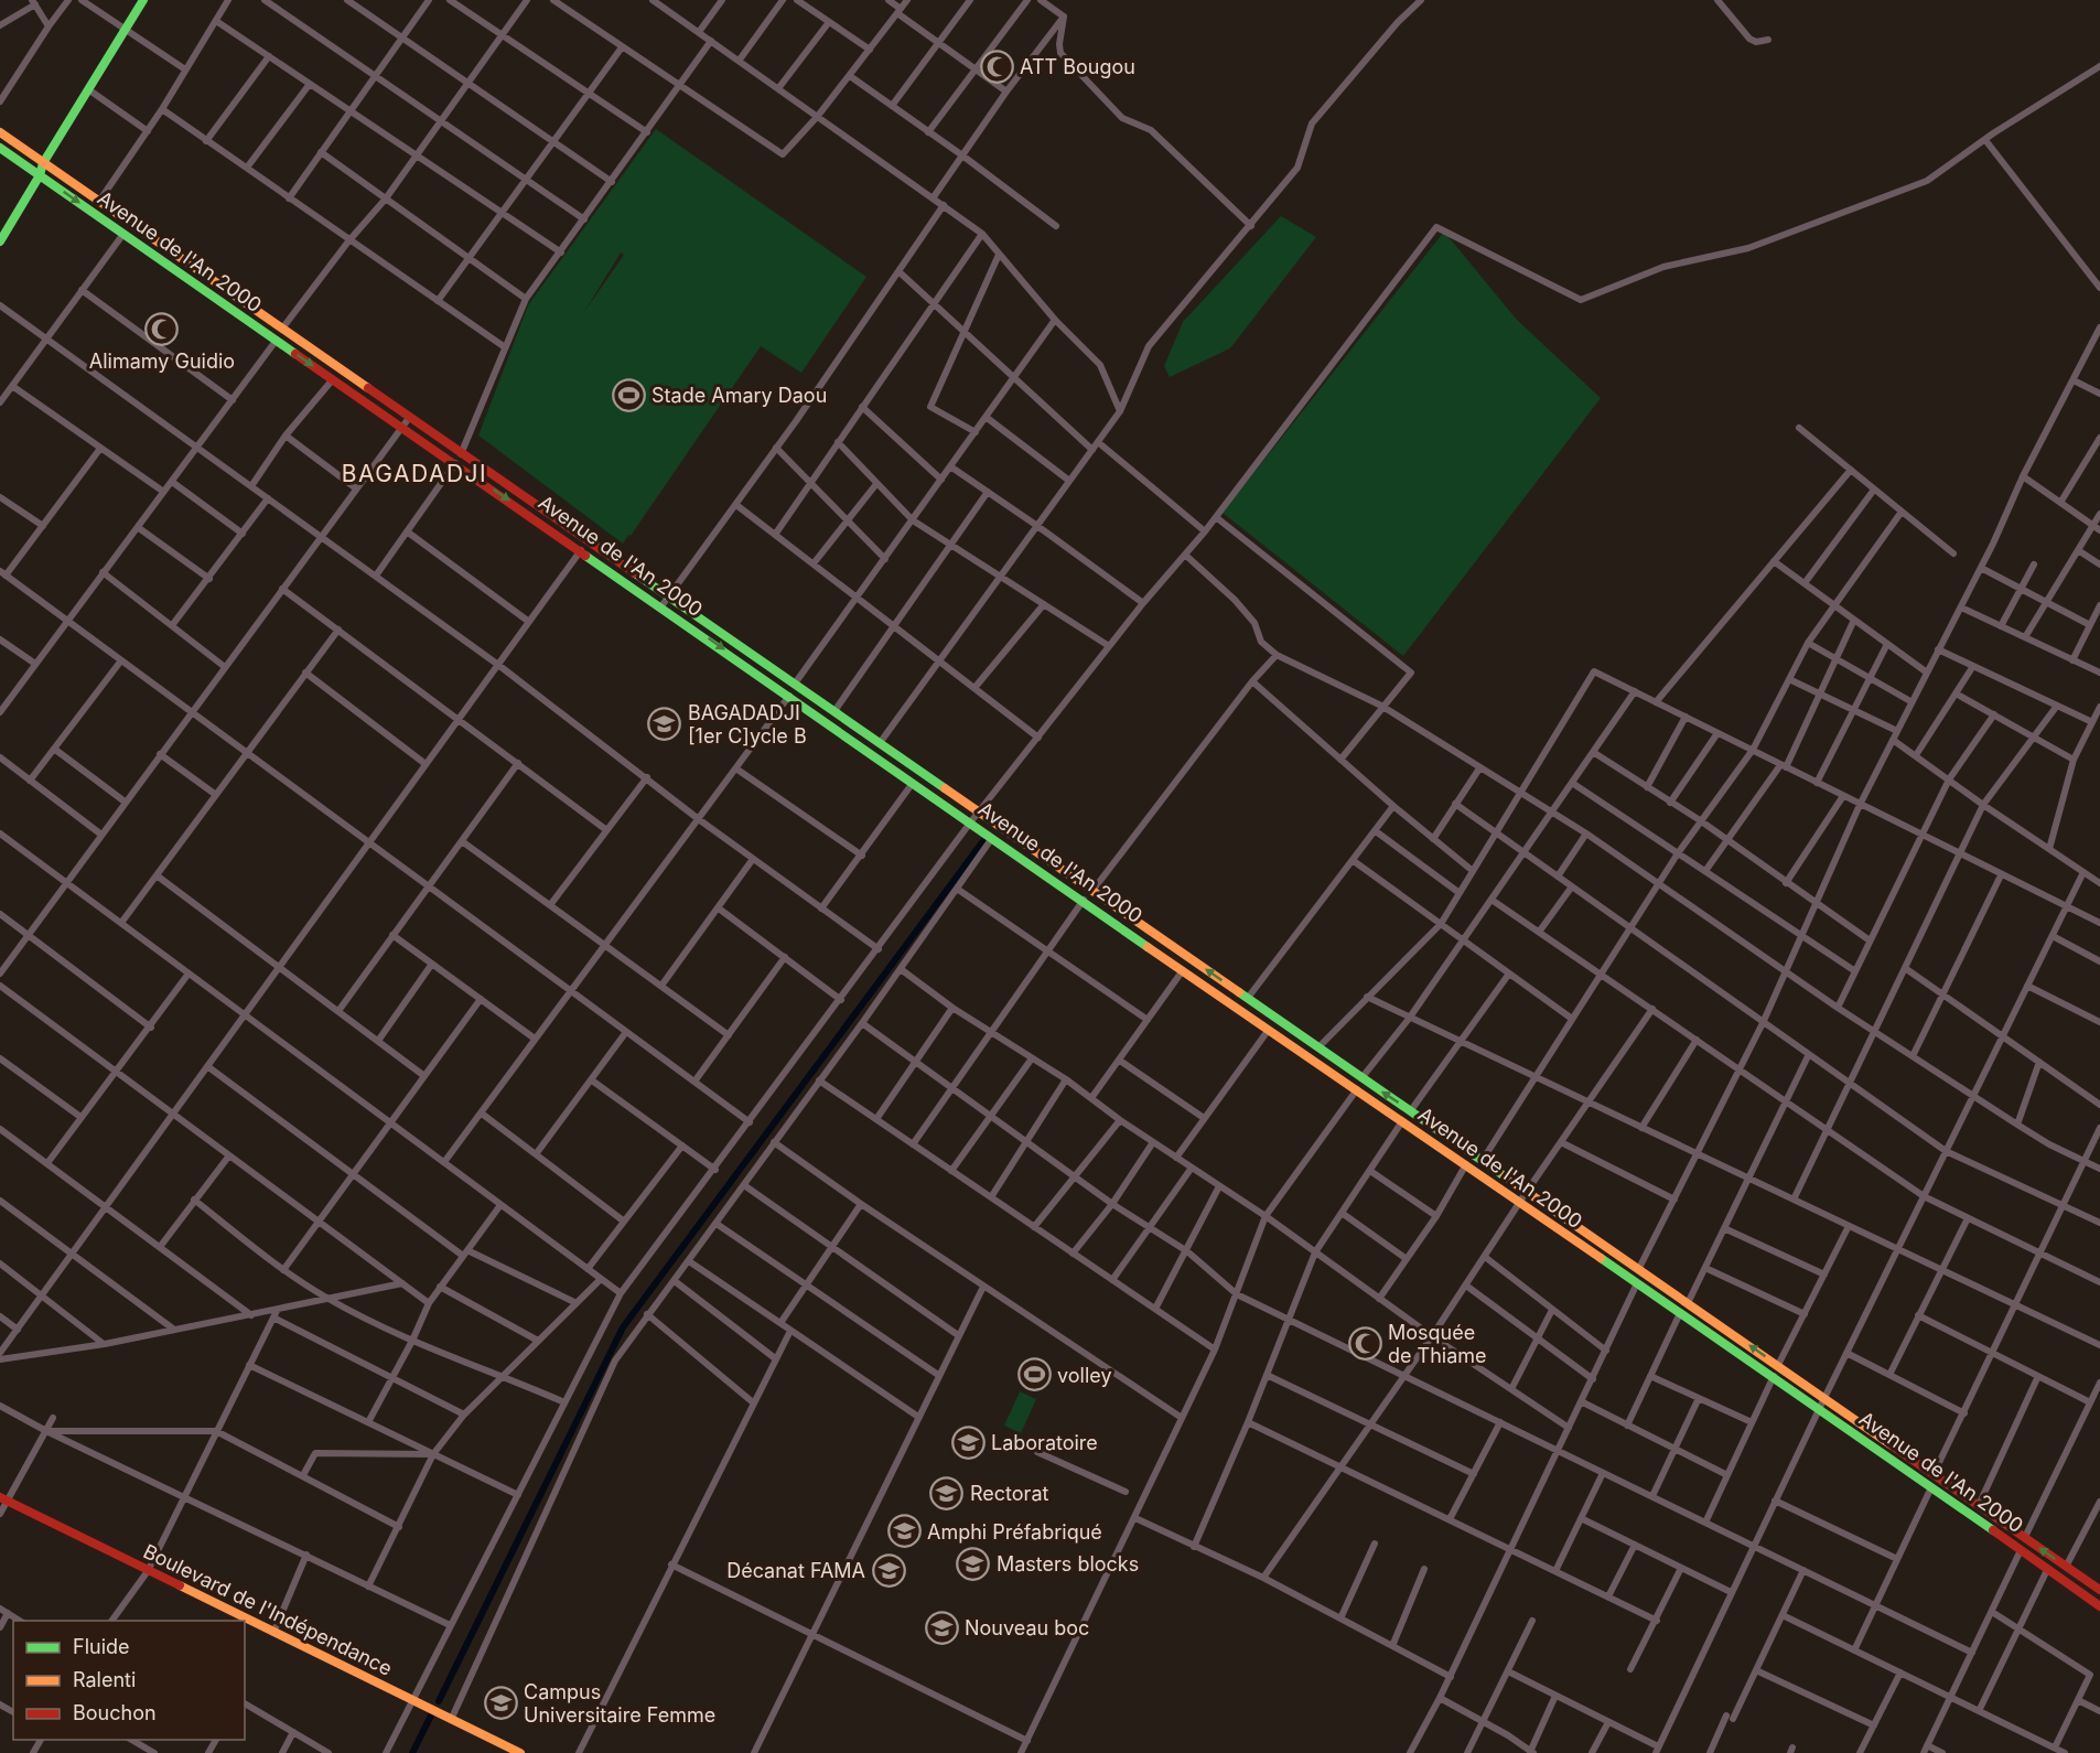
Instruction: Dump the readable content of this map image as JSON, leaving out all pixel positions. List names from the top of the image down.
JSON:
{
  "streets": {
    "main road": ["Avenue de l'An 2000", "Boulevard de l'Indépendance"]
  },
  "districts": ["BAGADADJI"],
  "places": {
    "mosque": ["ATT Bougou", "Alimamy Guidio", "Mosquée de Thiame"],
    "sports": ["Stade Amary Daou", "volley"],
    "school or university": [
      "BAGADADJI [1er C]ycle B",
      "Laboratoire",
      "Rectorat",
      "Amphi Préfabriqué",
      "Masters blocks",
      "Décanat FAMA",
      "Nouveau boc",
      "Campus Universitaire Femme"
    ]
  },
  "legend": ["Fluide", "Ralenti", "Bouchon"]
}
